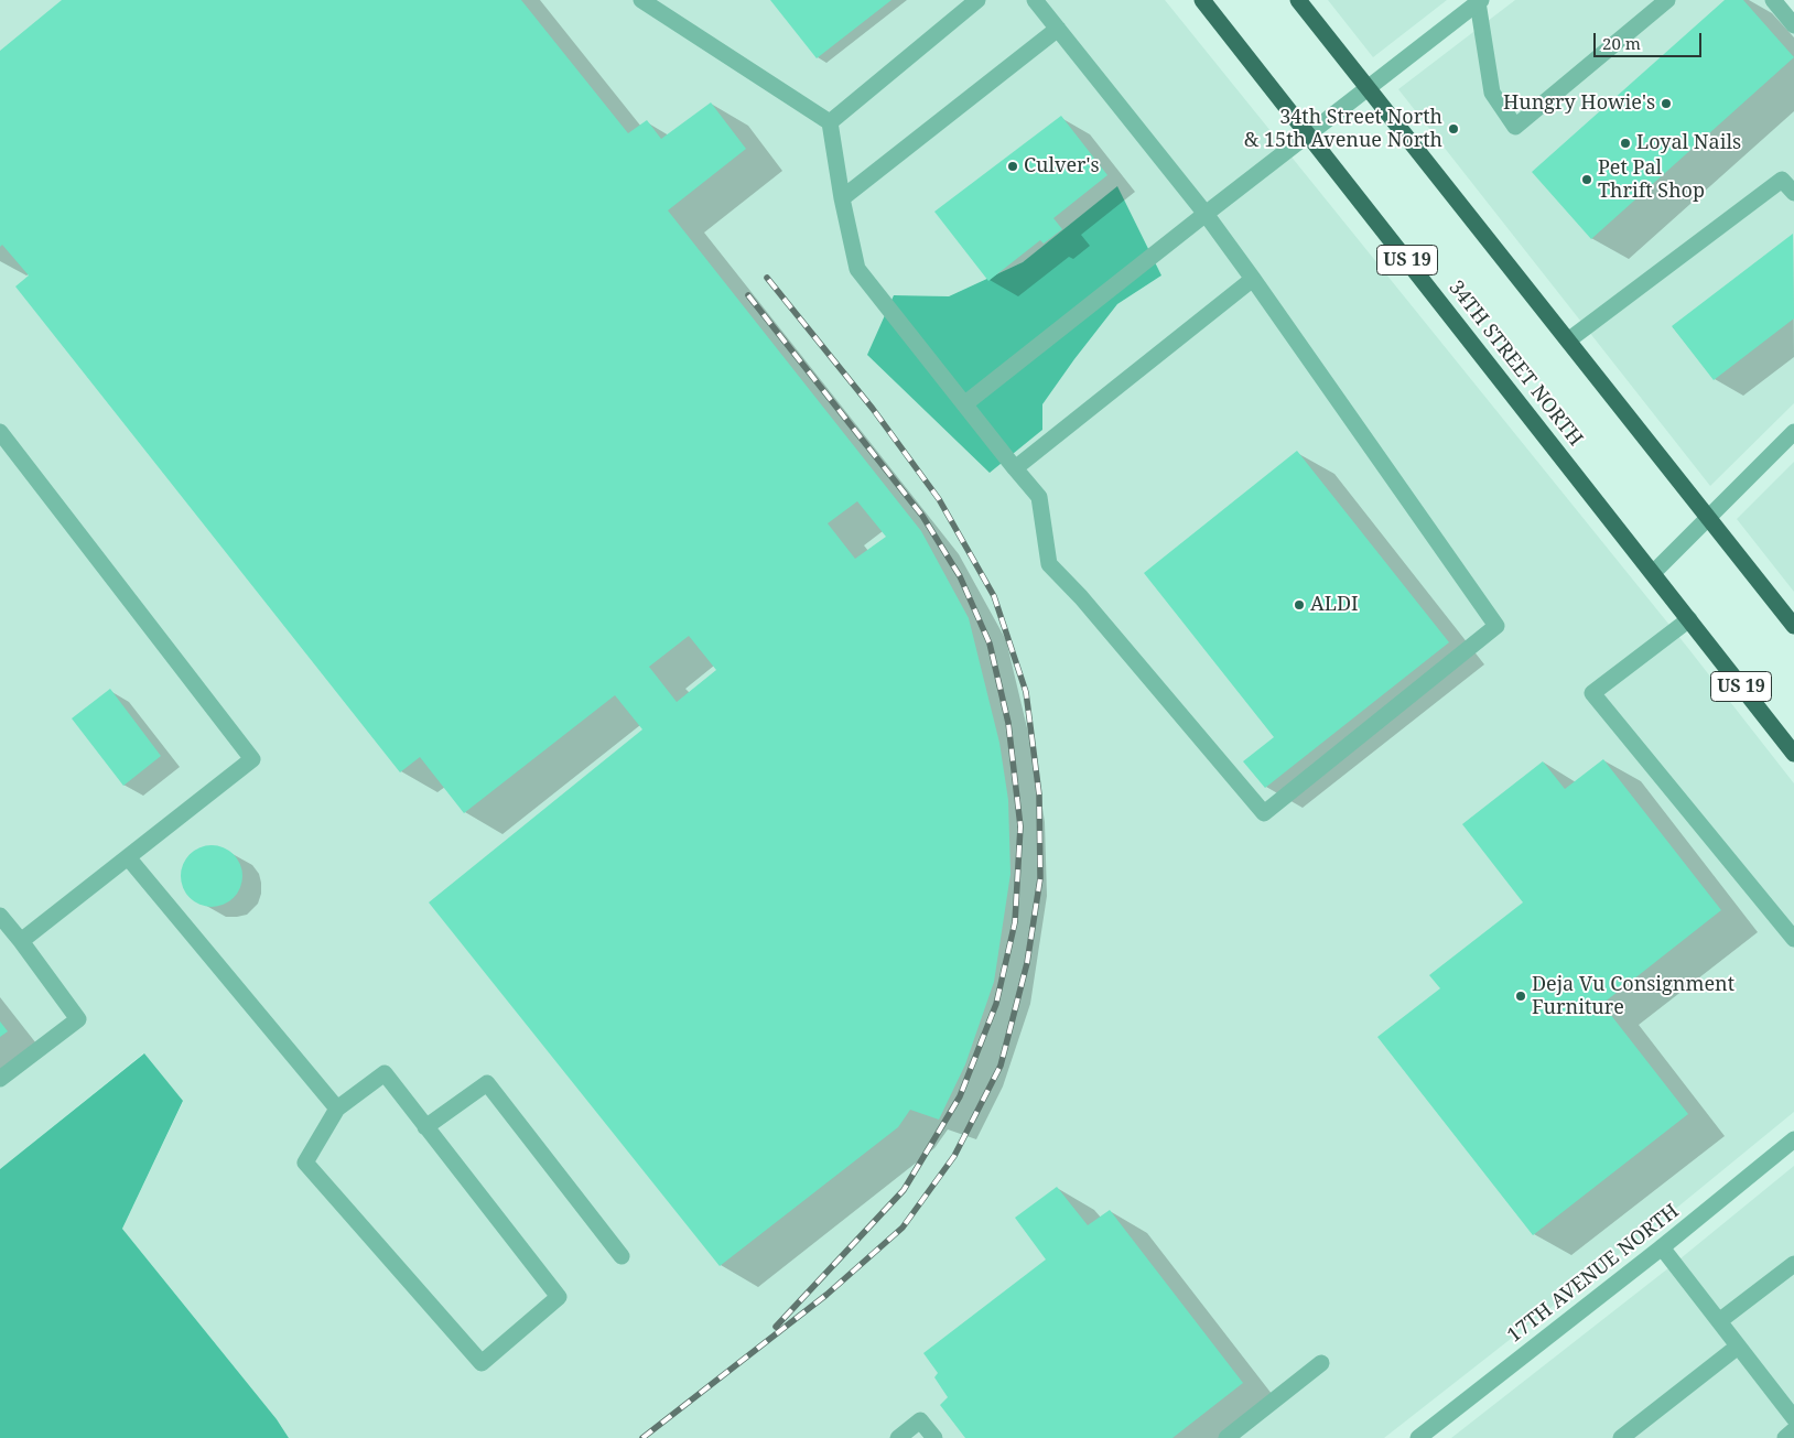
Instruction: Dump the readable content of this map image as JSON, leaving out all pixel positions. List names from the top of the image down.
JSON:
{
  "streets": {
    "highway": ["US 19", "34TH STREET NORTH"],
    "street": ["17TH AVENUE NORTH"]
  },
  "places": [
    "Hungry Howie's",
    "34th Street North & 15th Avenue North",
    "Loyal Nails",
    "Culver's",
    "Pet Pal Thrift Shop",
    "ALDI",
    "Deja Vu Consignment Furniture"
  ],
  "scale_bar": "20 m"
}
